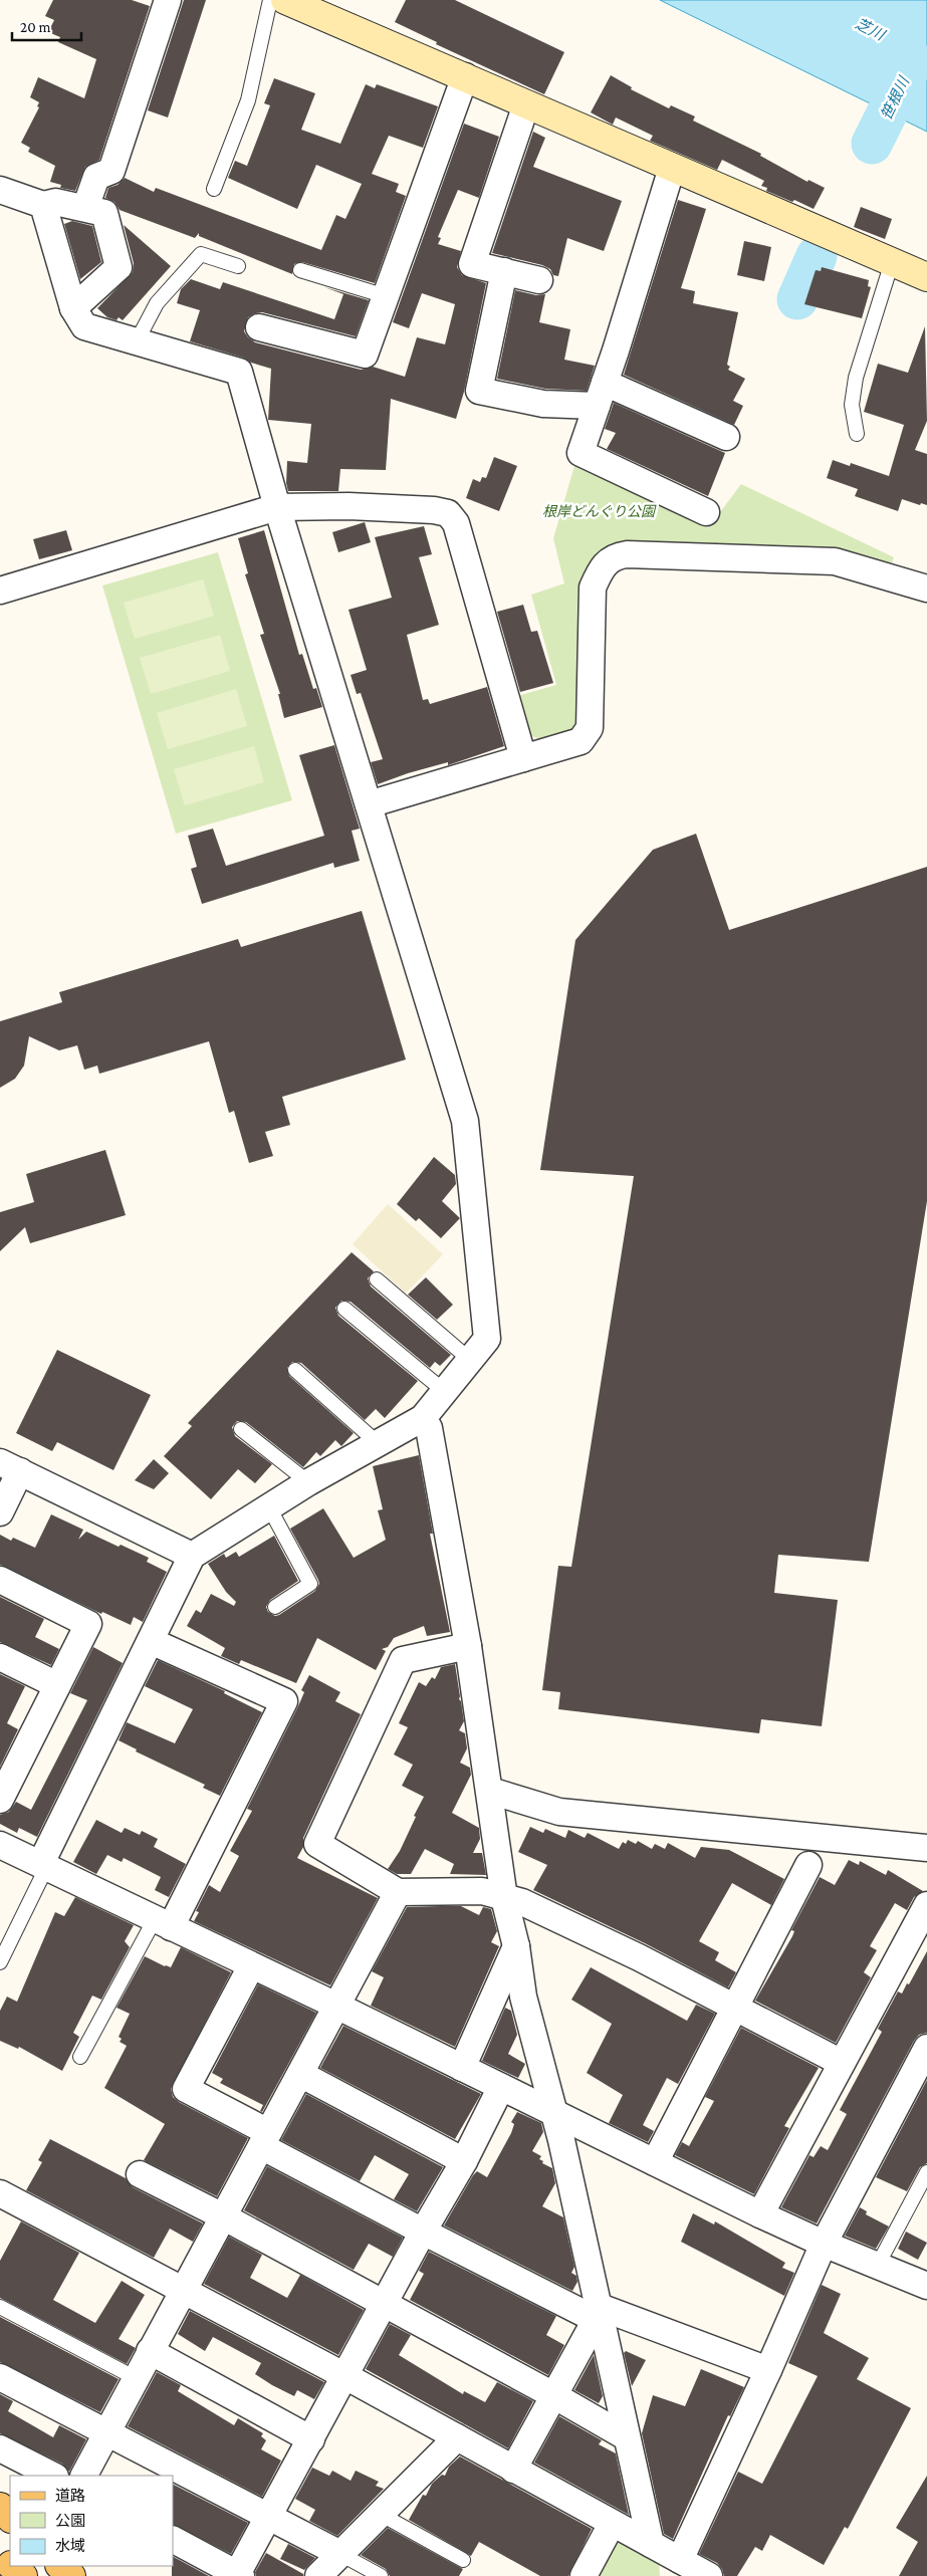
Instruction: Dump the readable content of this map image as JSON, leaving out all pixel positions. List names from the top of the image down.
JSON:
{
  "water": ["芝川", "笹根川"],
  "parks": ["根岸どんぐり公園"],
  "legend": ["道路", "公園", "水域"],
  "scale_bar": "20 m"
}
